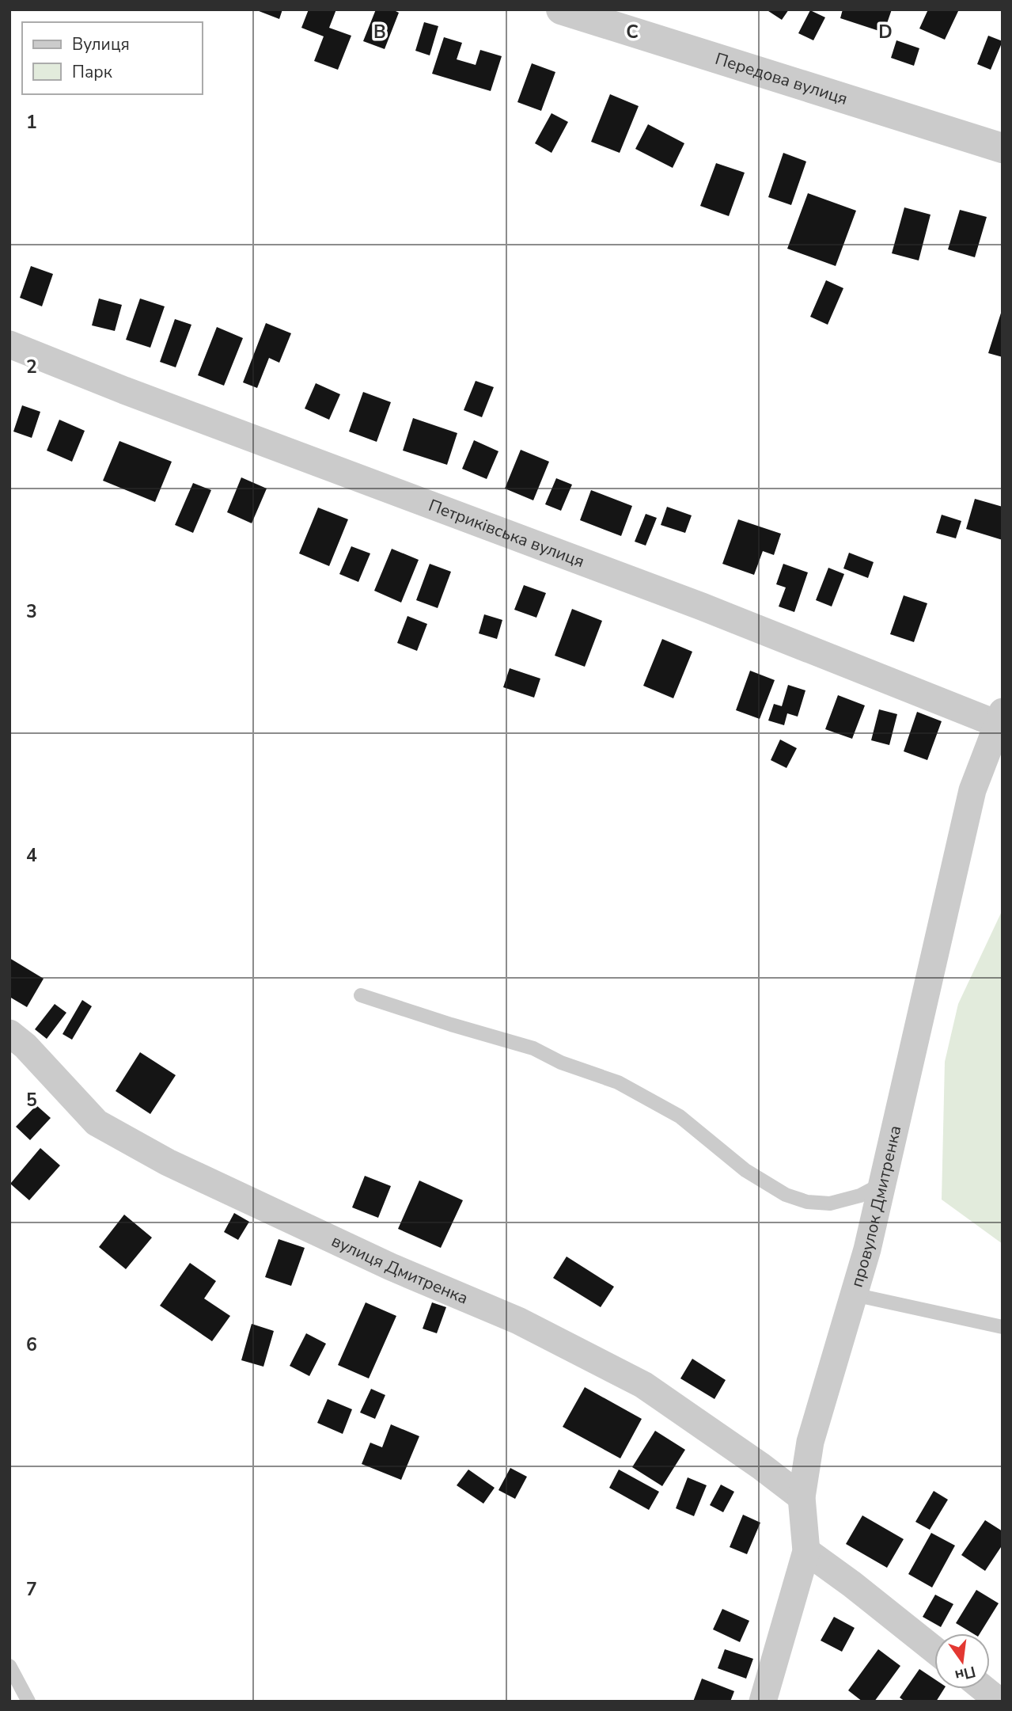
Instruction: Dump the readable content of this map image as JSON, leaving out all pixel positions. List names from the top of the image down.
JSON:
{
  "streets": {
    "street": [
      "Передова вулиця",
      "Петриківська вулиця",
      "провулок Дмитренка",
      "вулиця Дмитренка"
    ]
  },
  "crossings": [
    ["Петриківська вулиця", "провулок Дмитренка"],
    ["провулок Дмитренка", "вулиця Дмитренка"]
  ],
  "legend": ["Вулиця", "Парк"],
  "north": "bottom",
  "grid": {
    "columns": ["B", "C", "D"],
    "rows": [
      "1",
      "2",
      "3",
      "4",
      "5",
      "6",
      "7"
    ]
  }
}
